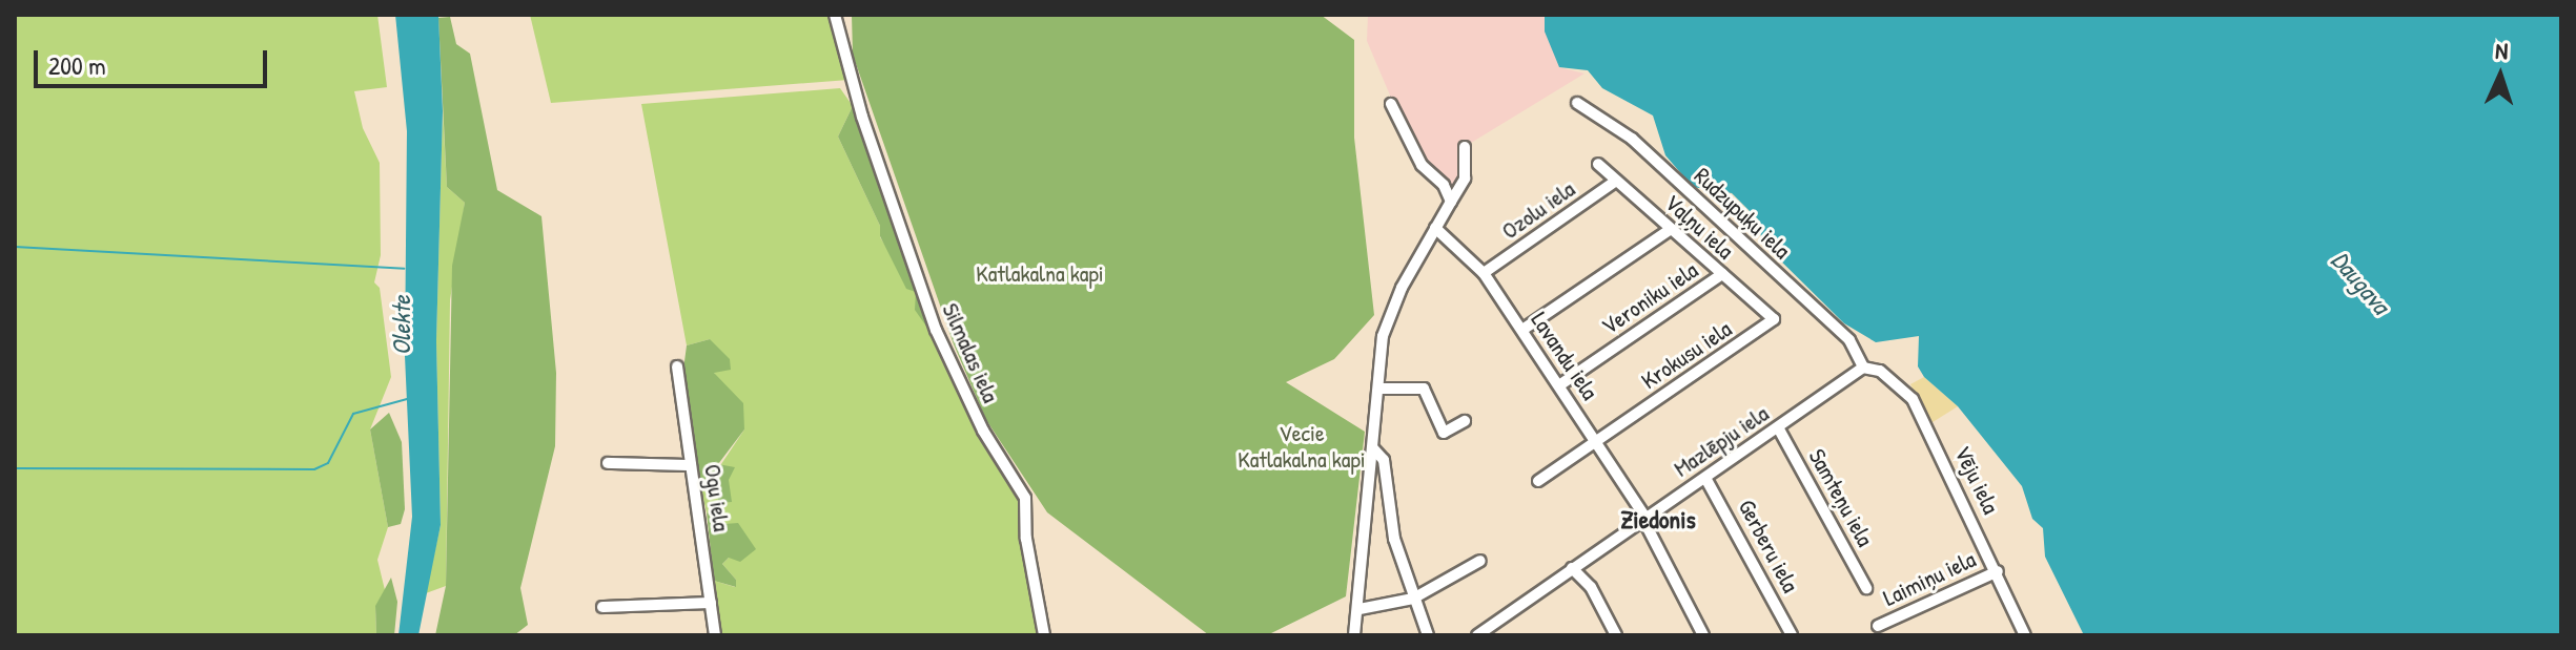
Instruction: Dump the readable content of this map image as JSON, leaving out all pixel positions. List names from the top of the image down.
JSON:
{
  "streets": {
    "street": [
      "Ozolu iela",
      "Rudzupuķu iela",
      "Vaļņu iela",
      "Veroniku iela",
      "Silmalas iela",
      "Krokusu iela",
      "Lavandu iela",
      "Mazlēpju iela",
      "Vēju iela",
      "Ogu iela",
      "Samteņu iela",
      "Gerberu iela",
      "Laimiņu iela"
    ]
  },
  "crossings": [
    ["Ozolu iela", "Vaļņu iela"],
    ["Ozolu iela", "Lavandu iela"],
    ["Rudzupuķu iela", "Mazlēpju iela"],
    ["Rudzupuķu iela", "Vēju iela"],
    ["Vaļņu iela", "Veroniku iela"],
    ["Vaļņu iela", "Krokusu iela"],
    ["Veroniku iela", "Lavandu iela"],
    ["Krokusu iela", "Lavandu iela"],
    ["Lavandu iela", "Mazlēpju iela"],
    ["Mazlēpju iela", "Vēju iela"],
    ["Mazlēpju iela", "Samteņu iela"],
    ["Mazlēpju iela", "Gerberu iela"],
    ["Vēju iela", "Laimiņu iela"]
  ],
  "districts": ["Ziedonis"],
  "water": ["Daugava", "Olekte"],
  "parks": ["Katlakalna kapi", "Vecie Katlakalna kapi"],
  "scale_bar": "200 m",
  "north": "top"
}
